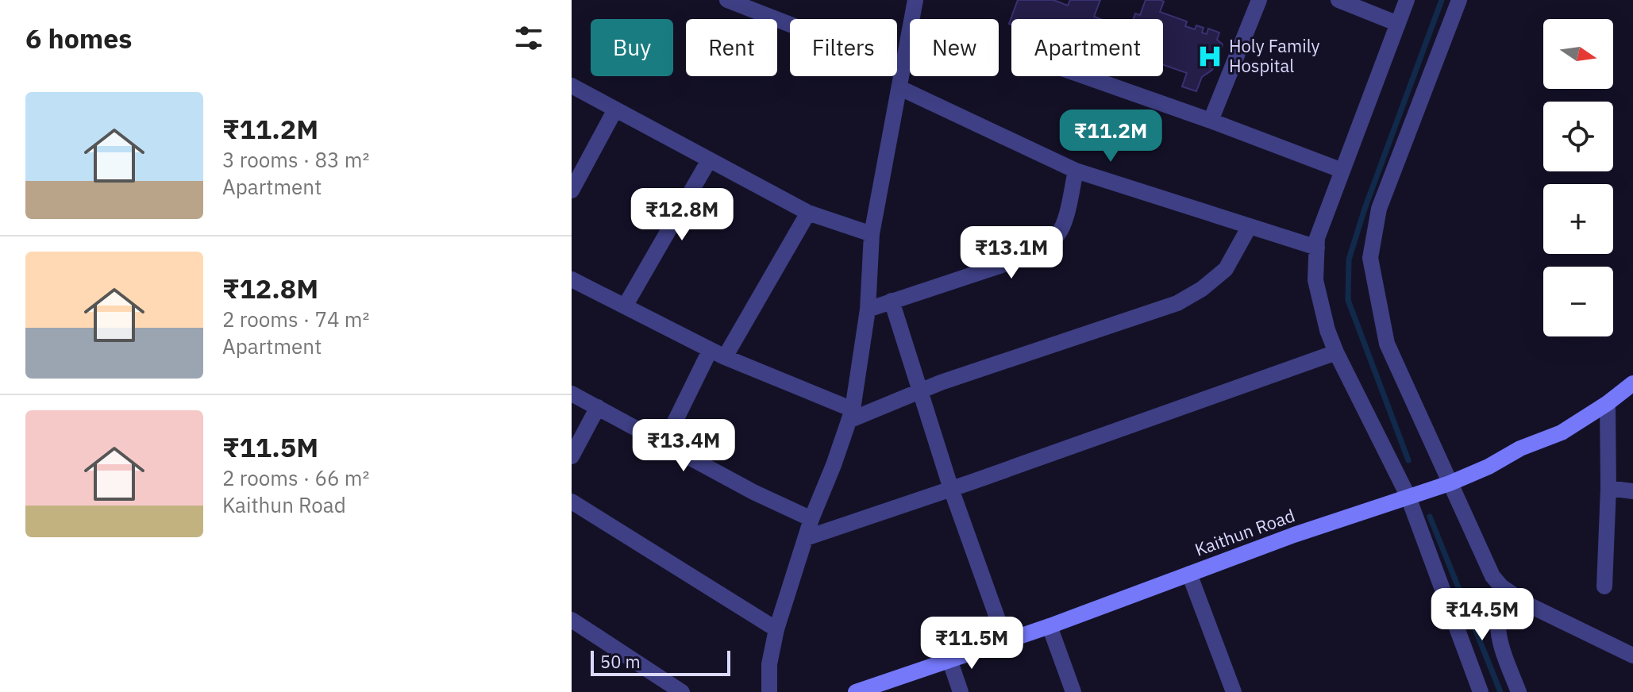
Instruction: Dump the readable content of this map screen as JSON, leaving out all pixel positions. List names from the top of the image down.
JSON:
{
  "streets": {
    "street": ["Kaithun Road"]
  },
  "places": {
    "hospital": ["Holy Family Hospital"]
  },
  "scale_bar": "50 m",
  "north": "right",
  "page": {
    "heading": "6 homes",
    "map_buttons": ["+", "−"],
    "chip": [
      "Buy",
      "Rent",
      "Filters",
      "New",
      "Apartment"
    ],
    "list": [
      {
        "name": "₹11.2M",
        "note": "3 rooms · 83 m² · Apartment"
      },
      {
        "name": "₹12.8M",
        "note": "2 rooms · 74 m² · Apartment"
      },
      {
        "name": "₹11.5M",
        "note": "2 rooms · 66 m² · Kaithun Road"
      }
    ],
    "price": [
      "₹11.2M",
      "₹12.8M",
      "₹13.1M",
      "₹13.4M",
      "₹14.5M",
      "₹11.5M"
    ],
    "scale": "50 m"
  }
}
